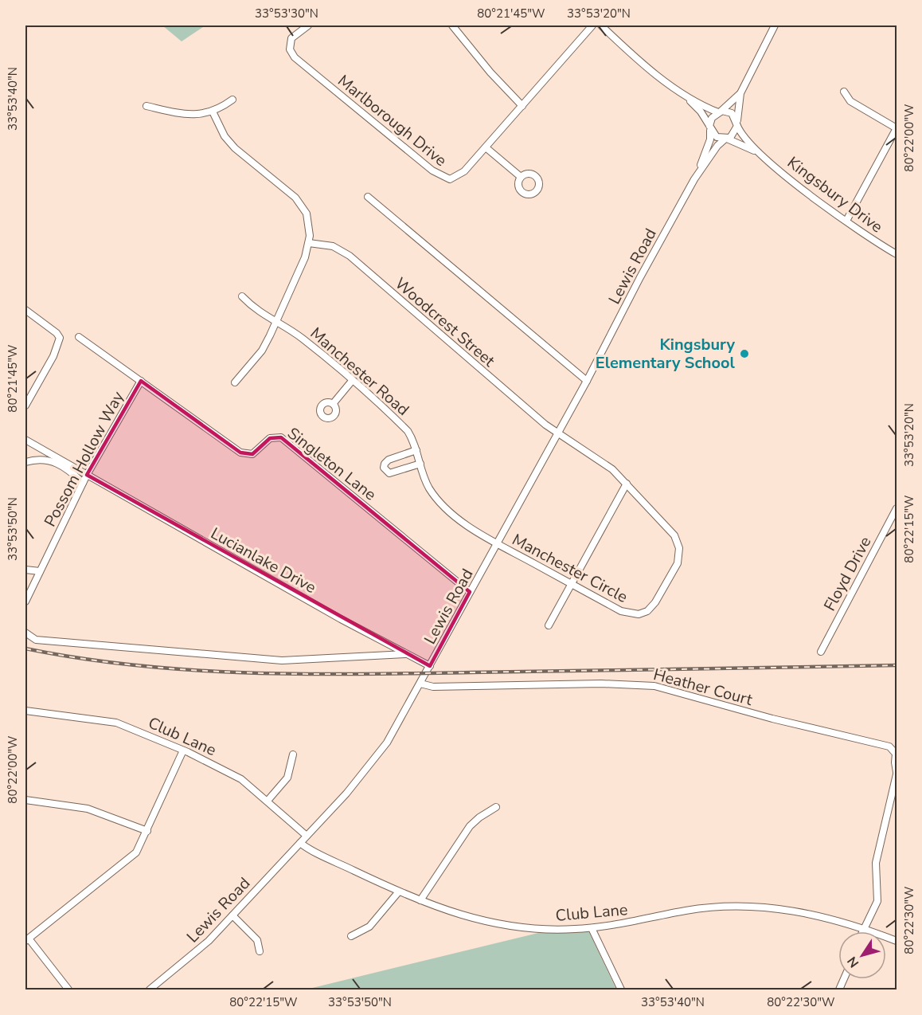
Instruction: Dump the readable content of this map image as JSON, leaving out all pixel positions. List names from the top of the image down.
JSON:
{
  "streets": {
    "street": [
      "Marlborough Drive",
      "Kingsbury Drive",
      "Lewis Road",
      "Woodcrest Street",
      "Manchester Road",
      "Possom Hollow Way",
      "Singleton Lane",
      "Lucianlake Drive",
      "Manchester Circle",
      "Floyd Drive",
      "Heather Court",
      "Club Lane"
    ]
  },
  "crossings": [
    ["Kingsbury Drive", "Lewis Road"],
    ["Lewis Road", "Woodcrest Street"],
    ["Lewis Road", "Manchester Road"],
    ["Lewis Road", "Singleton Lane"],
    ["Lewis Road", "Lucianlake Drive"],
    ["Lewis Road", "Manchester Circle"],
    ["Lewis Road", "Heather Court"],
    ["Lewis Road", "Club Lane"],
    ["Woodcrest Street", "Manchester Circle"],
    ["Manchester Road", "Manchester Circle"],
    ["Possom Hollow Way", "Singleton Lane"],
    ["Possom Hollow Way", "Lucianlake Drive"],
    ["Heather Court", "Club Lane"]
  ],
  "places": ["Kingsbury Elementary School"],
  "north": "bottom left",
  "coordinates": [
    "33°53'30\"N",
    "80°21'45\"W",
    "33°53'20\"N",
    "33°53'40\"N",
    "80°22'00\"W",
    "80°22'15\"W",
    "33°53'50\"N",
    "80°22'30\"W"
  ]
}
